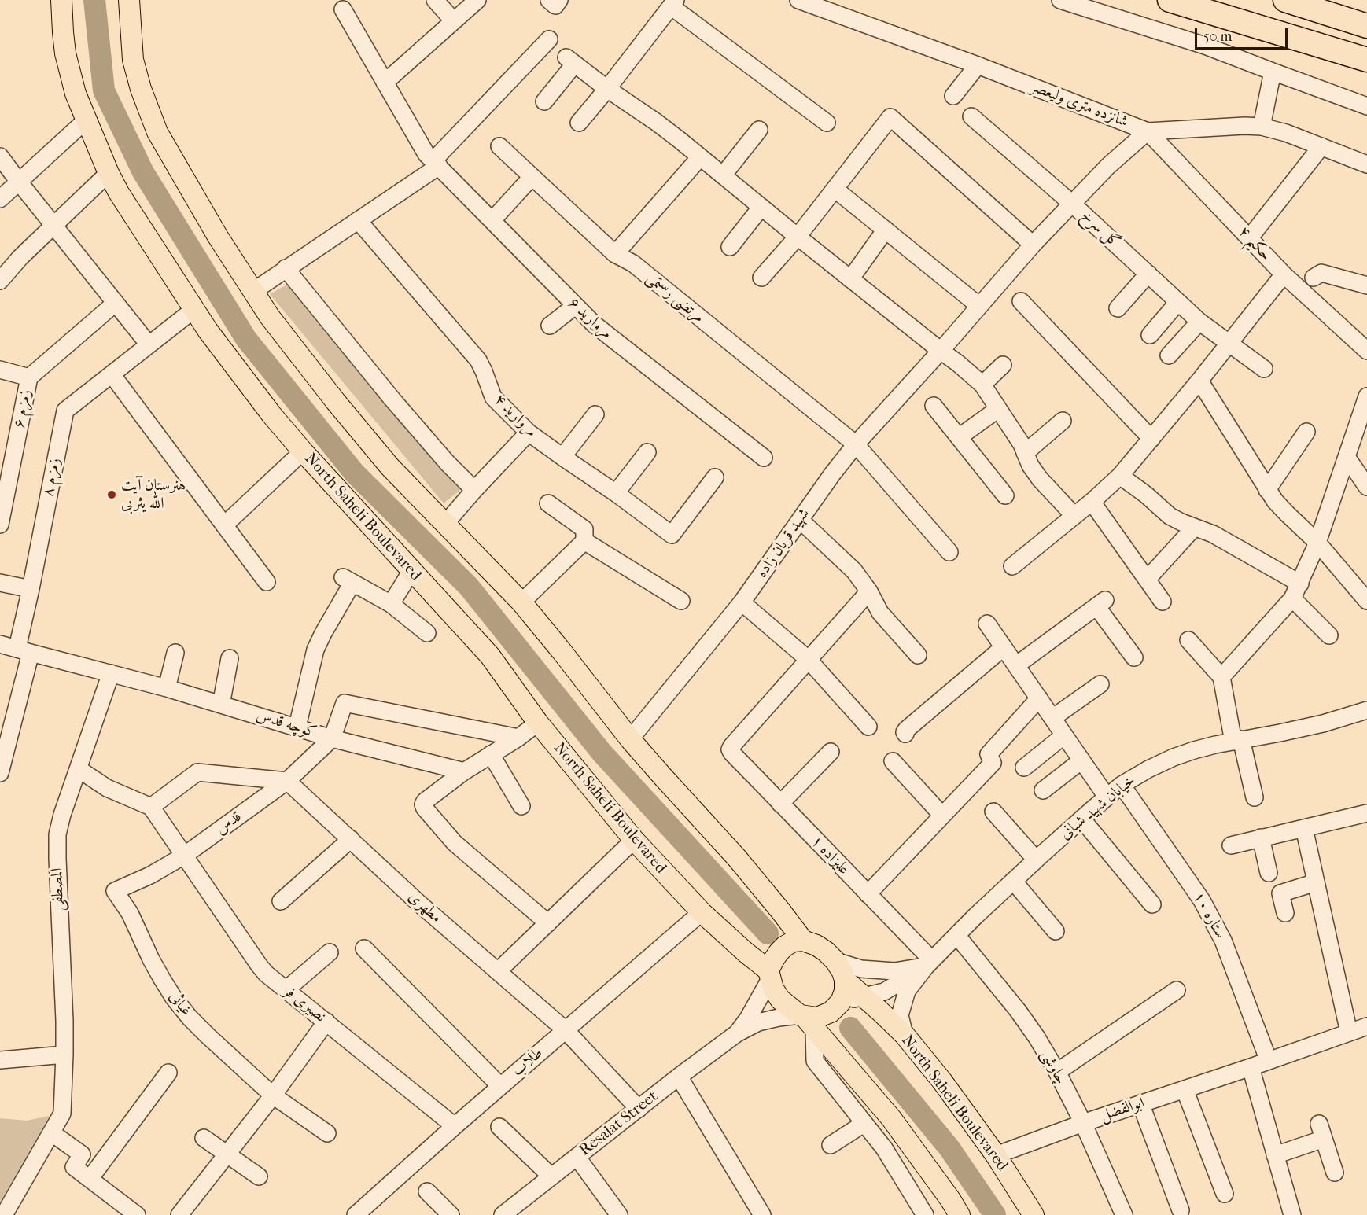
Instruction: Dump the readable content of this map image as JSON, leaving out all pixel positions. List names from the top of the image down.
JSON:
{
  "streets": {
    "main road": ["North Saheli Boulevared"],
    "street": [
      "شانزده متری ولیعصر",
      "گل سرخ",
      "حکیم ۴",
      "مرتضی رستمی",
      "مروارید ۶",
      "زمزم ۶",
      "مروارید ۴",
      "زمزم ۸",
      "شهید قربان زاده",
      "کوچه قدس",
      "خیابان شهید شبانی",
      "قدس",
      "علیزاده ۱",
      "المصطفی",
      "مطهری",
      "ستاره ۱۰",
      "غیاثی",
      "نصیری فر",
      "طلاب",
      "چاوشی",
      "ابوالفضل",
      "Resalat Street"
    ]
  },
  "crossings": [
    ["شانزده متری ولیعصر", "حکیم ۴"],
    ["شانزده متری ولیعصر", "شهید قربان زاده"],
    ["گل سرخ", "شهید قربان زاده"],
    ["حکیم ۴", "شهید قربان زاده"],
    ["مرتضی رستمی", "شهید قربان زاده"],
    ["زمزم ۸", "North Saheli Boulevared"],
    ["زمزم ۸", "کوچه قدس"],
    ["North Saheli Boulevared", "خیابان شهید شبانی"],
    ["North Saheli Boulevared", "طلاب"],
    ["North Saheli Boulevared", "ابوالفضل"],
    ["کوچه قدس", "قدس"],
    ["کوچه قدس", "المصطفی"],
    ["خیابان شهید شبانی", "علیزاده ۱"],
    ["خیابان شهید شبانی", "ستاره ۱۰"],
    ["خیابان شهید شبانی", "چاوشی"],
    ["قدس", "مطهری"],
    ["قدس", "غیاثی"],
    ["قدس", "نصیری فر"],
    ["مطهری", "طلاب"],
    ["مطهری", "Resalat Street"],
    ["ستاره ۱۰", "ابوالفضل"],
    ["نصیری فر", "طلاب"],
    ["چاوشی", "ابوالفضل"]
  ],
  "places": ["هنرستان آیت الله یثربی"],
  "scale_bar": "50 m"
}
